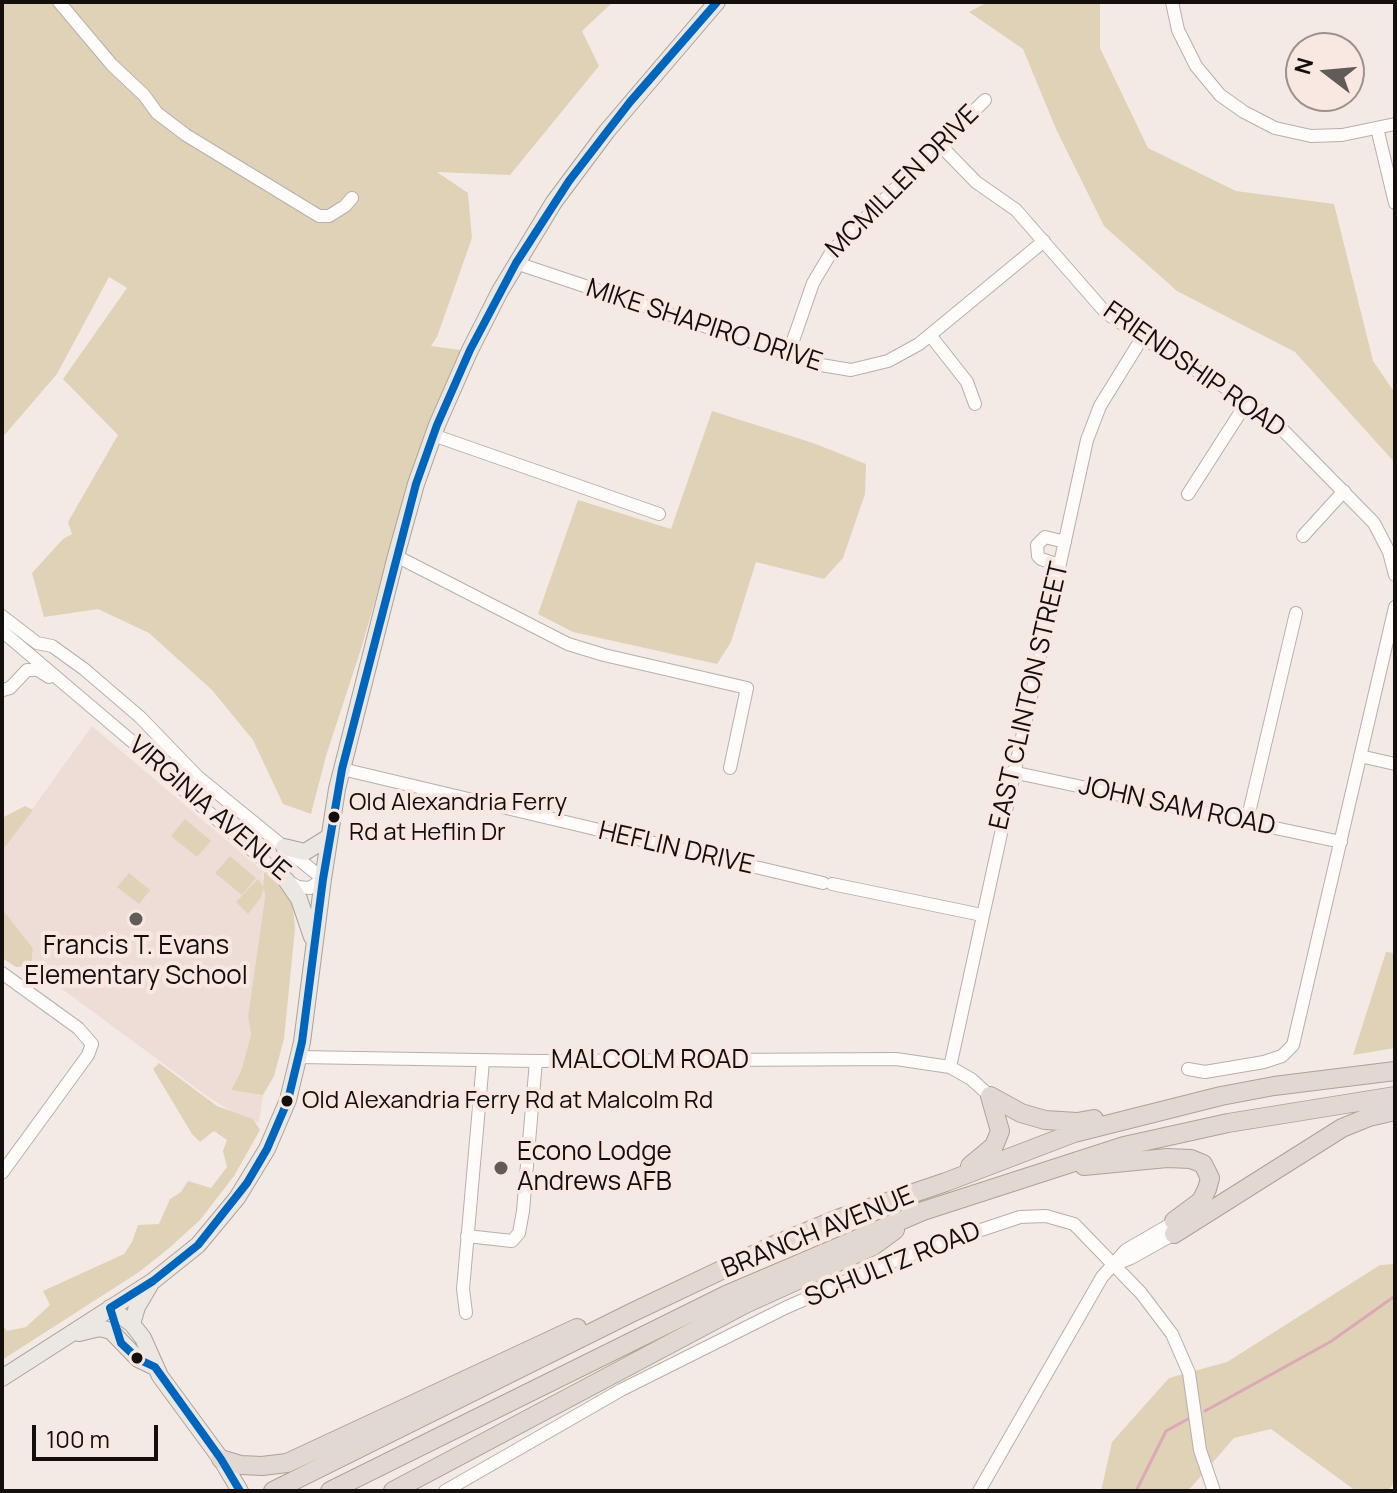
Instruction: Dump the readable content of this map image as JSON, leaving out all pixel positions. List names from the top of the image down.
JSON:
{
  "streets": {
    "highway": ["BRANCH AVENUE"],
    "street": [
      "MCMILLEN DRIVE",
      "MIKE SHAPIRO DRIVE",
      "FRIENDSHIP ROAD",
      "EAST CLINTON STREET",
      "JOHN SAM ROAD",
      "VIRGINIA AVENUE",
      "HEFLIN DRIVE",
      "MALCOLM ROAD",
      "SCHULTZ ROAD"
    ]
  },
  "crossings": [
    ["MCMILLEN DRIVE", "MIKE SHAPIRO DRIVE"],
    ["MCMILLEN DRIVE", "FRIENDSHIP ROAD"],
    ["MIKE SHAPIRO DRIVE", "FRIENDSHIP ROAD"],
    ["FRIENDSHIP ROAD", "EAST CLINTON STREET"],
    ["EAST CLINTON STREET", "JOHN SAM ROAD"],
    ["EAST CLINTON STREET", "HEFLIN DRIVE"],
    ["EAST CLINTON STREET", "MALCOLM ROAD"]
  ],
  "places": [
    "Old Alexandria Ferry Rd at Heflin Dr",
    "Francis T. Evans Elementary School",
    "Old Alexandria Ferry Rd at Malcolm Rd",
    "Econo Lodge Andrews AFB"
  ],
  "scale_bar": "100 m",
  "north": "left"
}
